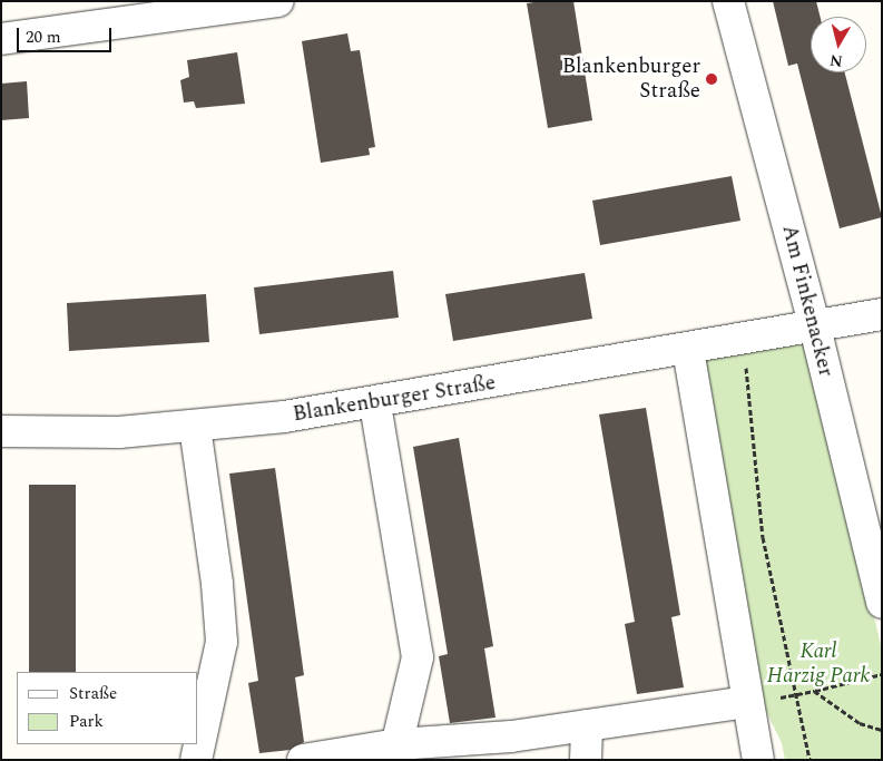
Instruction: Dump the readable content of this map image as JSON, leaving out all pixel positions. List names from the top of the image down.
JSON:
{
  "streets": {
    "street": ["Am Finkenacker", "Blankenburger Straße"]
  },
  "crossings": [
    ["Am Finkenacker", "Blankenburger Straße"]
  ],
  "parks": ["Karl Harzig Park"],
  "places": ["Blankenburger Straße"],
  "legend": ["Straße", "Park"],
  "scale_bar": "20 m",
  "north": "bottom"
}
